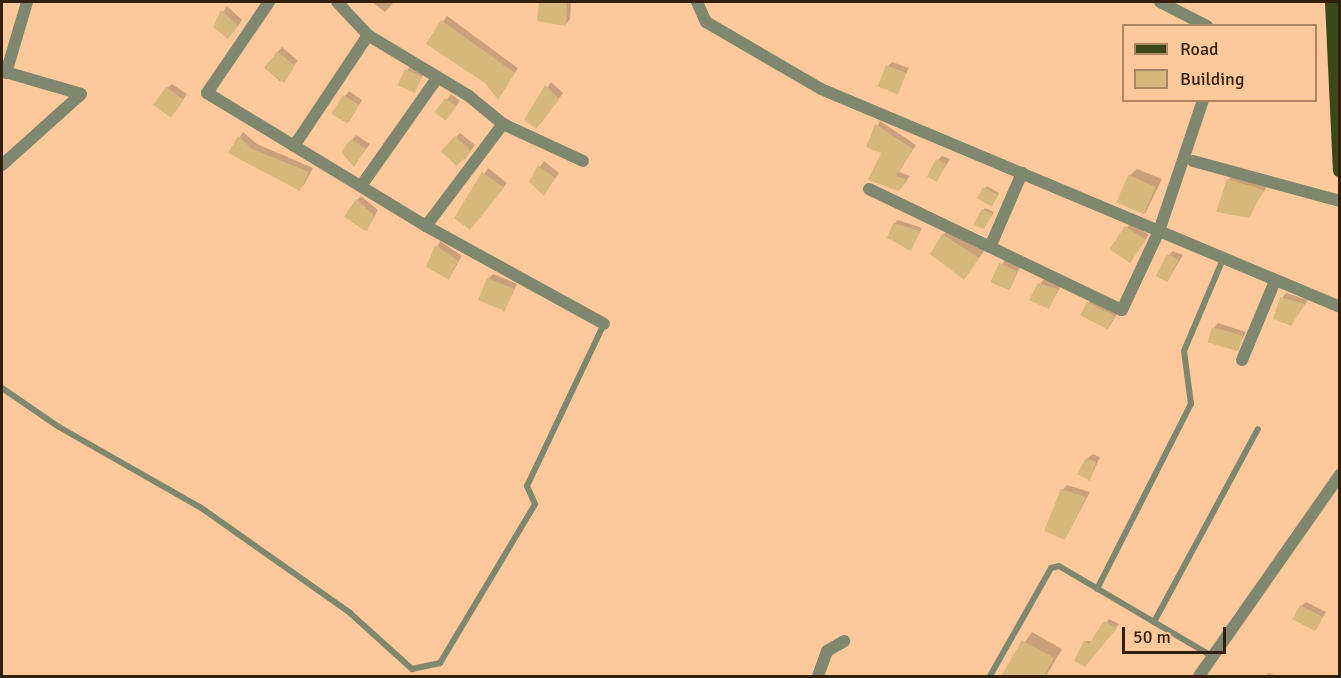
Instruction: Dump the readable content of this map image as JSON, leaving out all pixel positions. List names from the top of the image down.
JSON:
{
  "legend": ["Road", "Building"],
  "scale_bar": "50 m"
}
